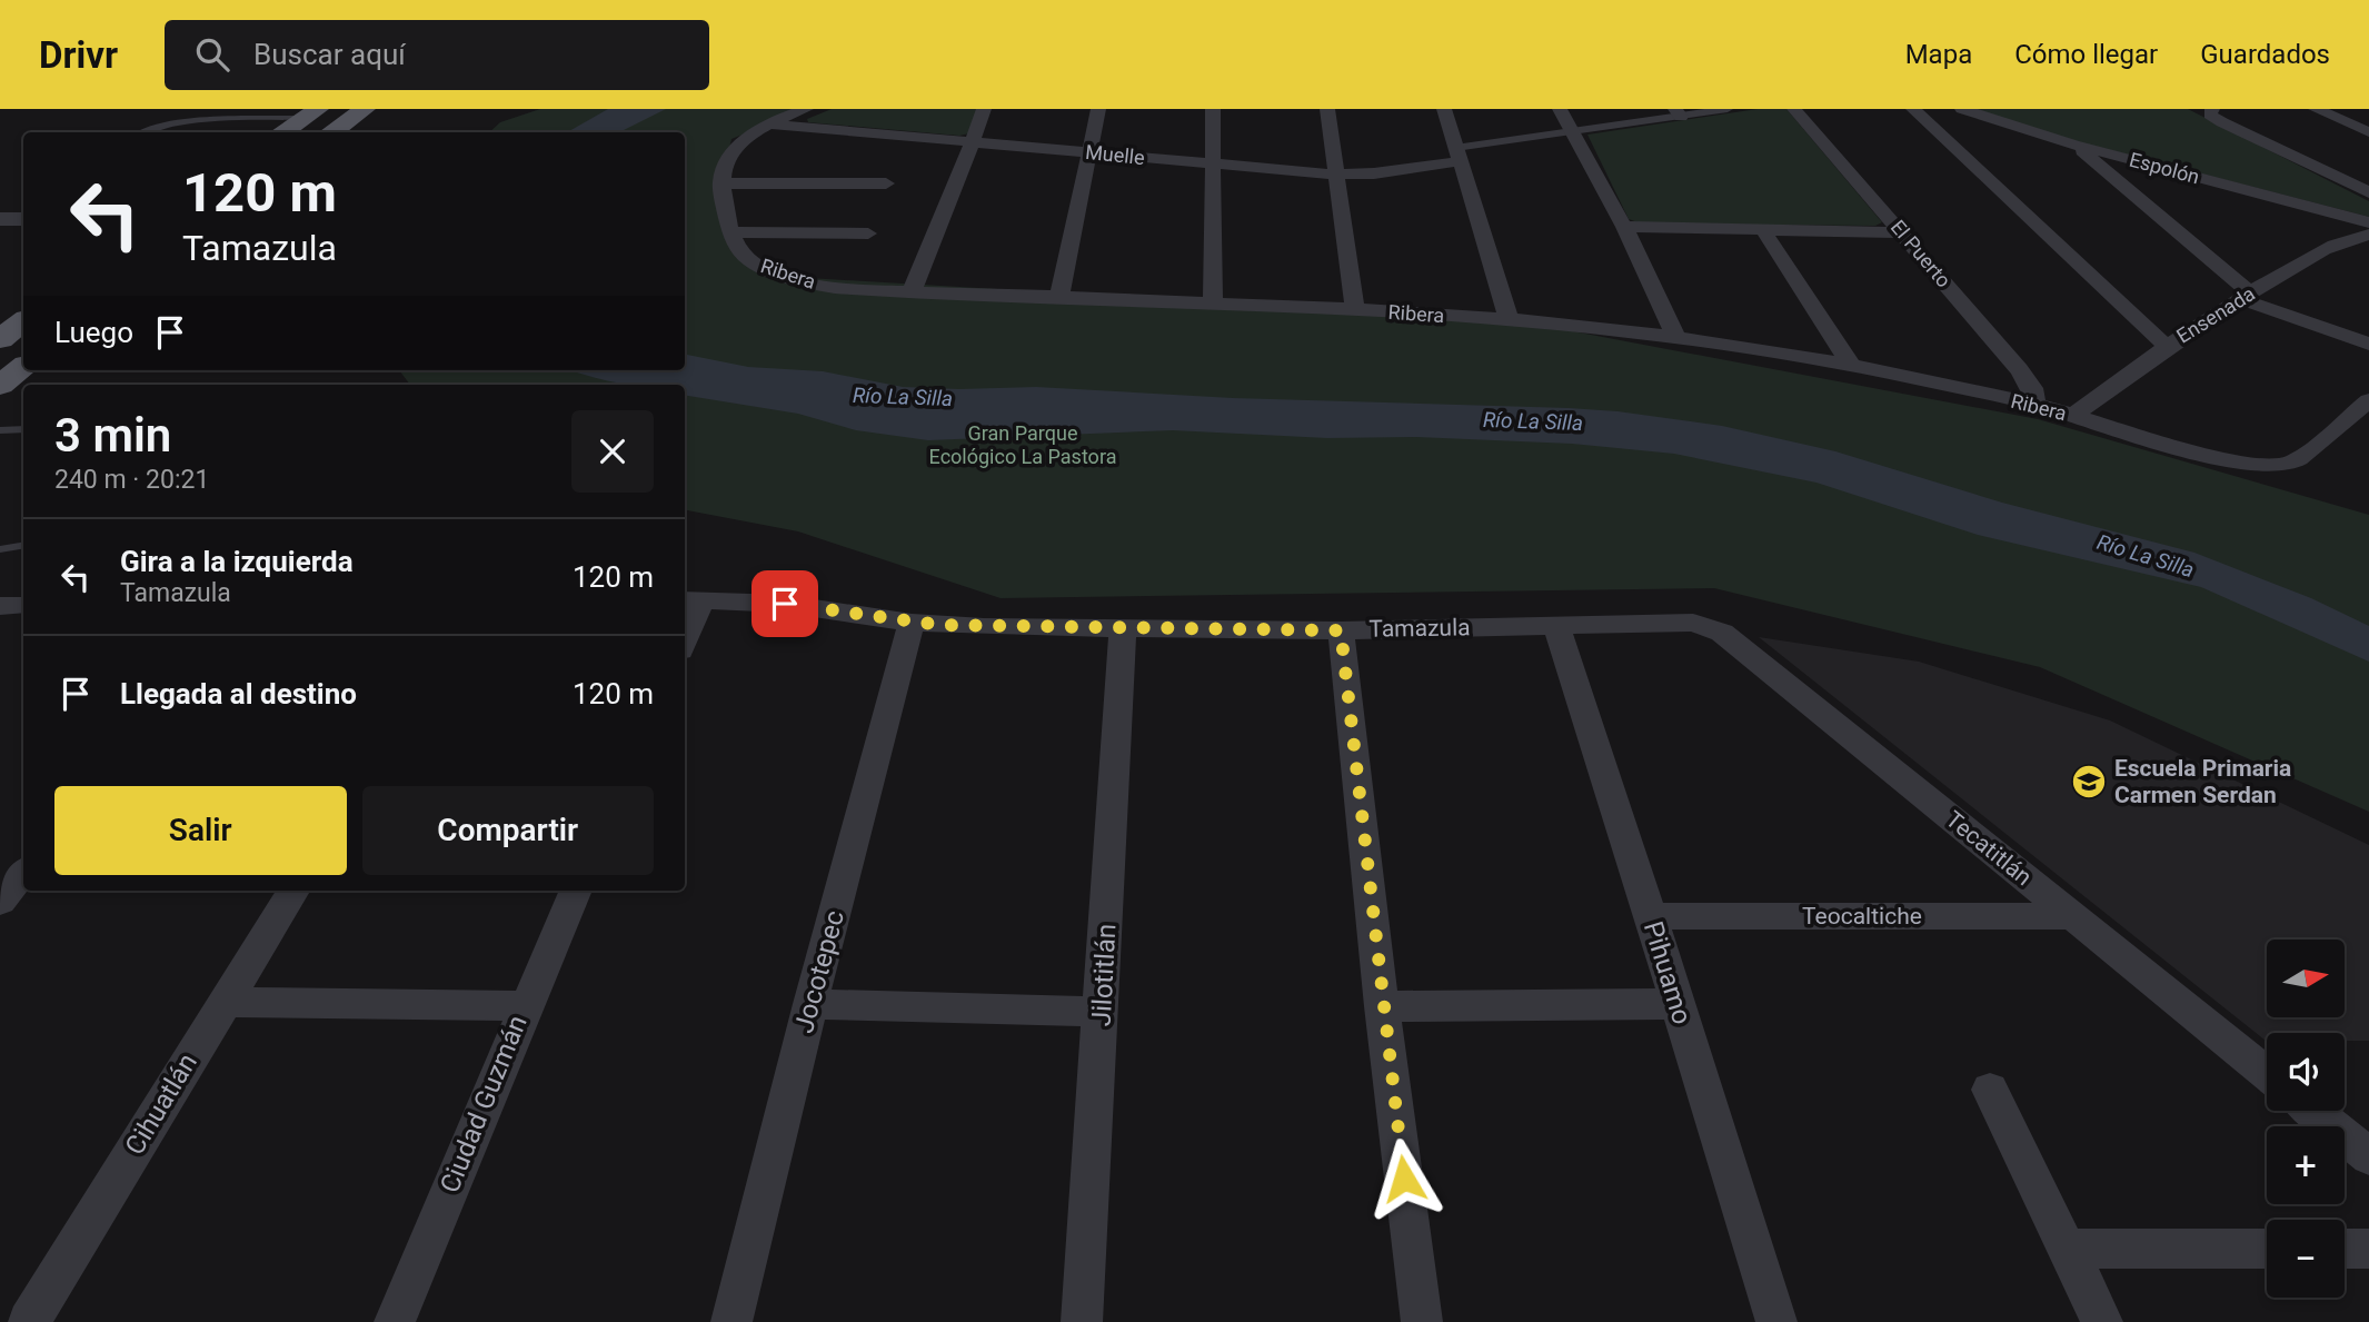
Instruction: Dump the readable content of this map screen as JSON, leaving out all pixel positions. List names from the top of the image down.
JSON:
{
  "streets": {
    "street": [
      "Muelle",
      "Espolón",
      "El Puerto",
      "Ribera",
      "Ensenada",
      "Tamazula",
      "Tecatitlán",
      "Teocaltiche",
      "Jocotepec",
      "Pihuamo",
      "Jilotitlán",
      "Cihuatlán",
      "Ciudad Guzmán"
    ]
  },
  "crossings": [
    ["El Puerto", "Ribera"],
    ["Ribera", "Ensenada"],
    ["Tamazula", "Tecatitlán"],
    ["Tamazula", "Jocotepec"],
    ["Tamazula", "Pihuamo"],
    ["Tamazula", "Jilotitlán"],
    ["Tecatitlán", "Teocaltiche"],
    ["Teocaltiche", "Pihuamo"]
  ],
  "water": ["Río La Silla"],
  "parks": ["Gran Parque Ecológico La Pastora"],
  "places": {
    "school or university": ["Escuela Primaria Carmen Serdan"]
  },
  "north": "right",
  "page": {
    "header": "Drivr",
    "search": "Buscar aquí",
    "nav": ["Mapa", "Cómo llegar", "Guardados"],
    "turn": ["120 m", "Tamazula"],
    "then": "Luego",
    "heading": ["3 min", "240 m · 20:21"],
    "list": [
      {
        "name": "Gira a la izquierda",
        "note": "Tamazula",
        "value": "120 m"
      },
      {
        "name": "Llegada al destino",
        "value": "120 m"
      }
    ],
    "buttons": ["Salir", "Compartir"],
    "map_buttons": ["+", "−"]
  }
}
